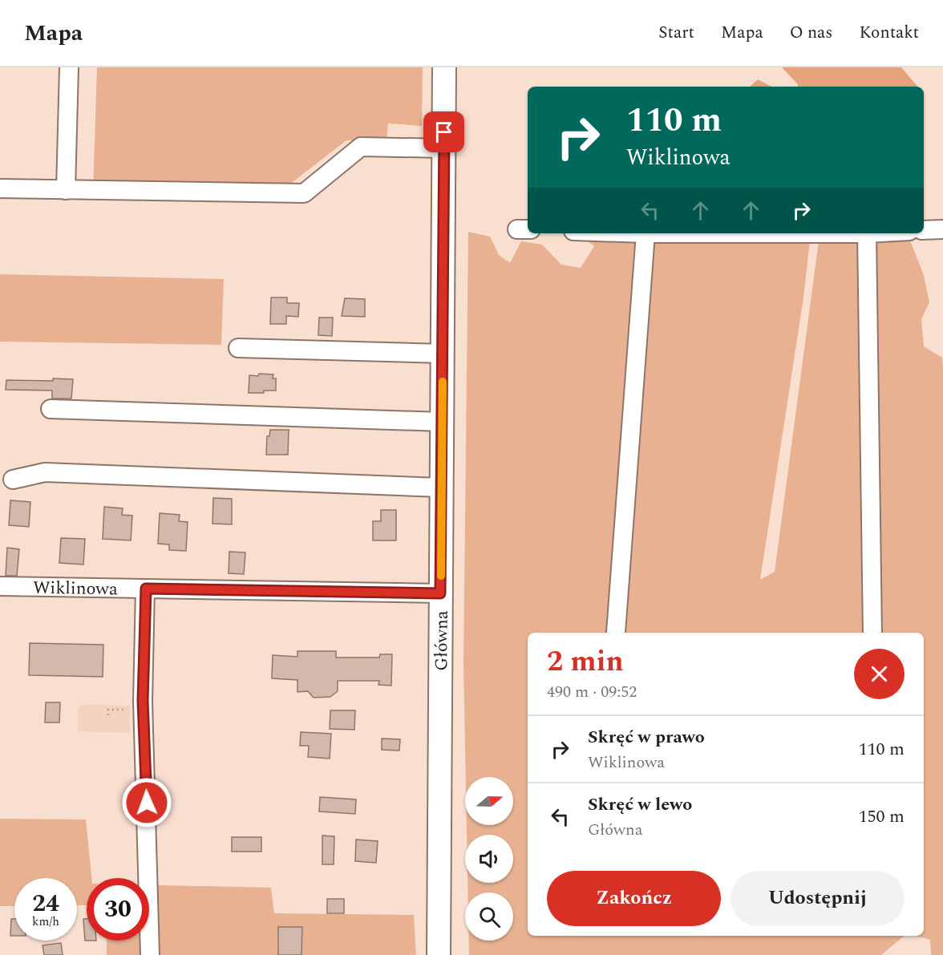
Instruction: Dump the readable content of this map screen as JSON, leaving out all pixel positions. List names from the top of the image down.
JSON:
{
  "streets": {
    "main road": ["Główna"],
    "street": ["Wiklinowa"]
  },
  "crossings": [
    ["Wiklinowa", "Główna"]
  ],
  "north": "right",
  "page": {
    "header": "Mapa",
    "nav": [
      "Start",
      "Mapa",
      "O nas",
      "Kontakt"
    ],
    "turn": ["110 m", "Wiklinowa"],
    "heading": ["2 min", "490 m · 09:52"],
    "list": [
      {
        "name": "Skręć w prawo",
        "note": "Wiklinowa",
        "value": "110 m"
      },
      {
        "name": "Skręć w lewo",
        "note": "Główna",
        "value": "150 m"
      }
    ],
    "buttons": ["Zakończ", "Udostępnij"],
    "speed": "24 km/h",
    "limit": "30"
  }
}
